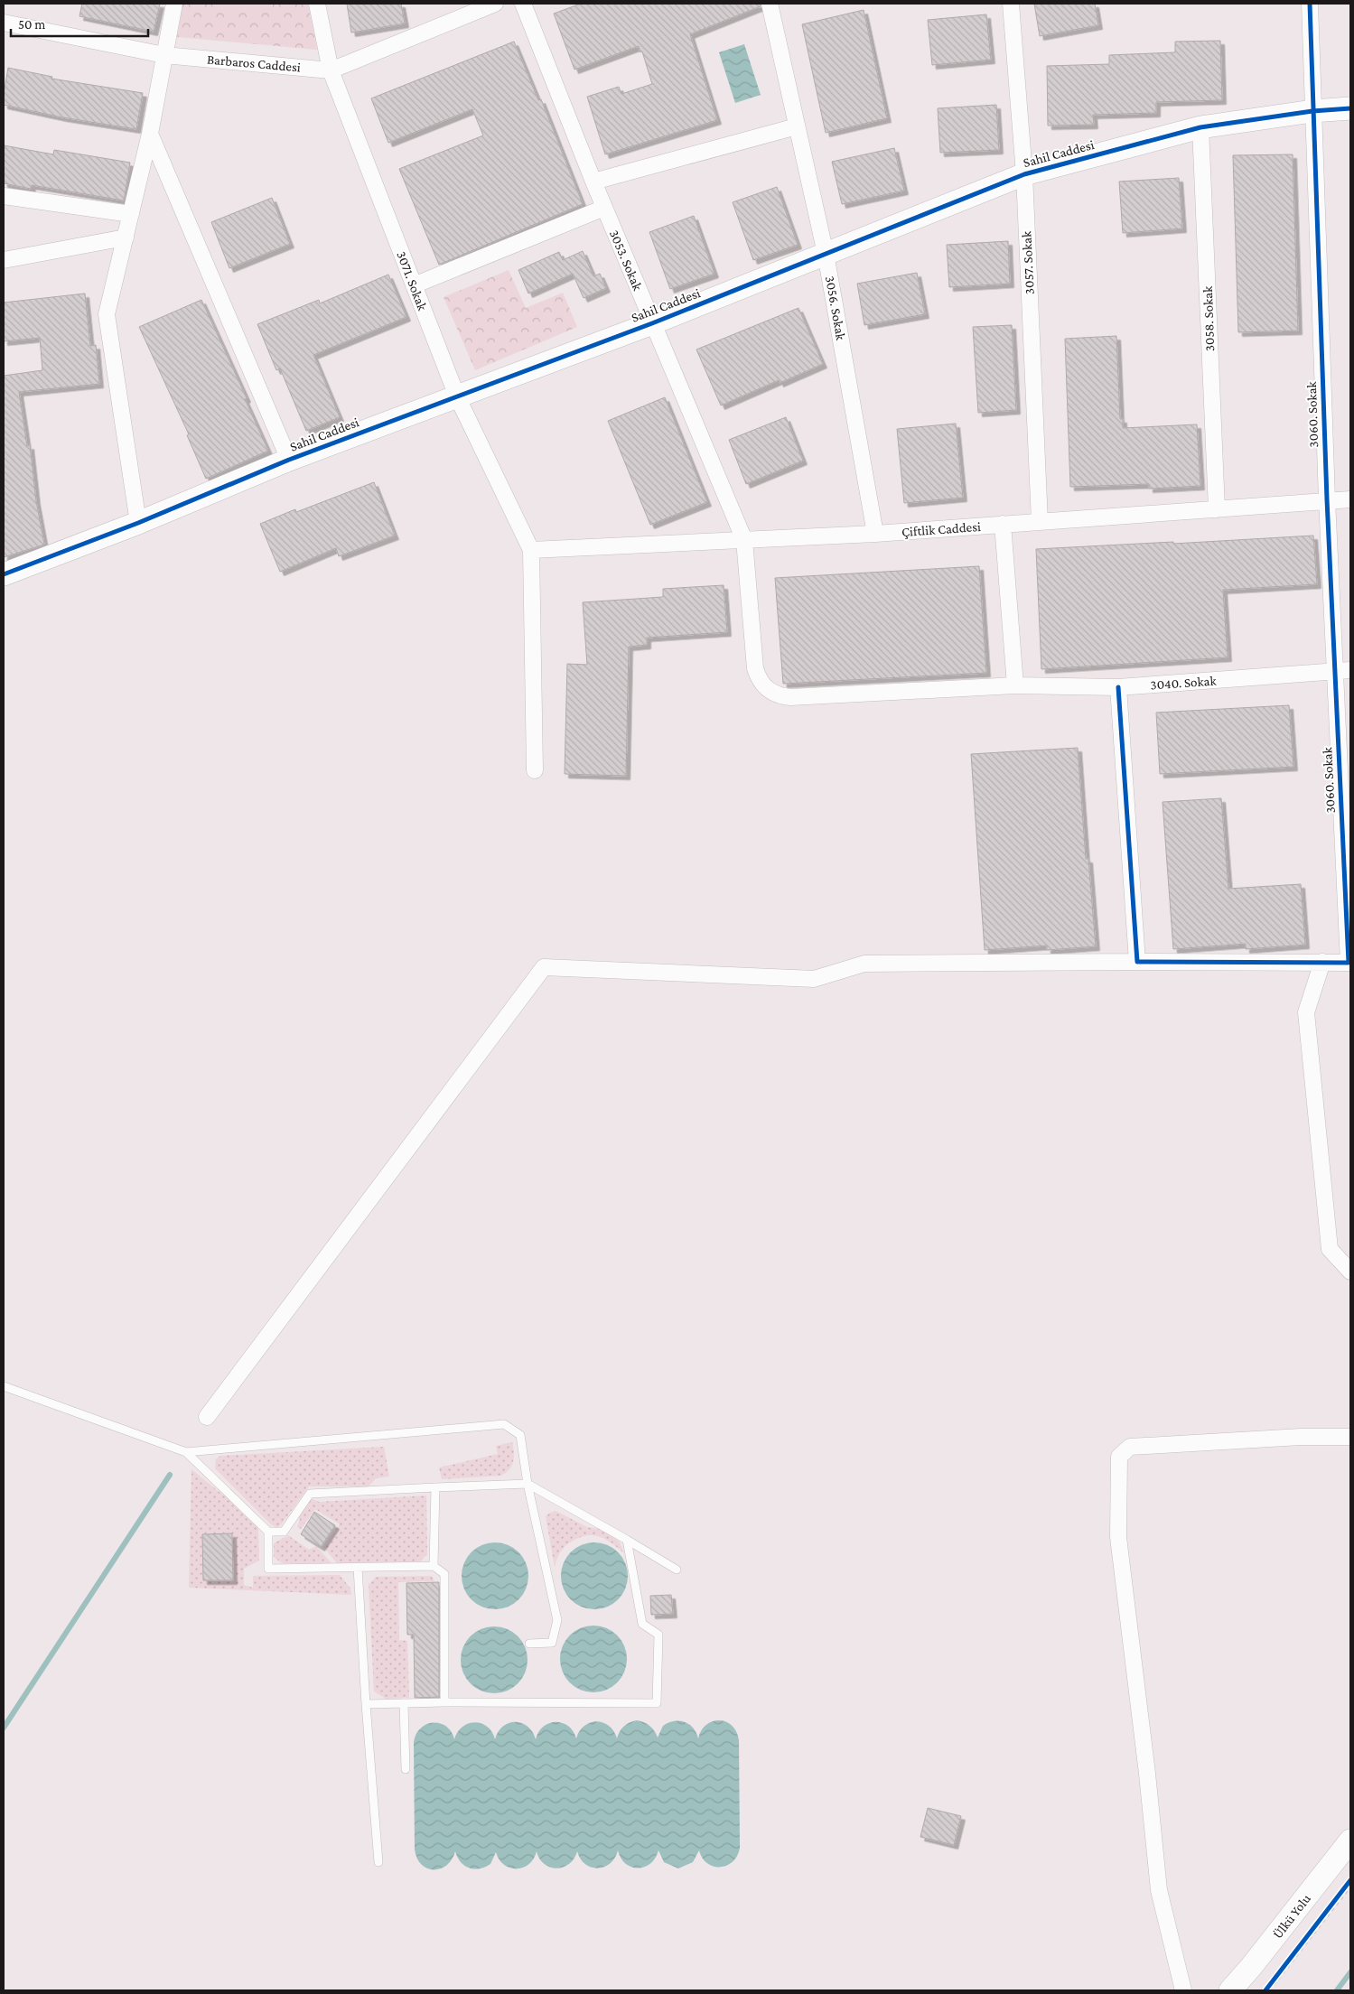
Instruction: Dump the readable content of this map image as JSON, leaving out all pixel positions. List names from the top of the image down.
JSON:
{
  "streets": {
    "street": [
      "Barbaros Caddesi",
      "Sahil Caddesi",
      "3053. Sokak",
      "3057. Sokak",
      "3071. Sokak",
      "3056. Sokak",
      "3058. Sokak",
      "3060. Sokak",
      "Çiftlik Caddesi",
      "3040. Sokak",
      "Ülkü Yolu"
    ]
  },
  "crossings": [
    ["Barbaros Caddesi", "3071. Sokak"],
    ["Sahil Caddesi", "3053. Sokak"],
    ["Sahil Caddesi", "3057. Sokak"],
    ["Sahil Caddesi", "3071. Sokak"],
    ["Sahil Caddesi", "3056. Sokak"],
    ["Sahil Caddesi", "3058. Sokak"],
    ["Sahil Caddesi", "3060. Sokak"],
    ["3053. Sokak", "Çiftlik Caddesi"],
    ["3053. Sokak", "3040. Sokak"],
    ["3057. Sokak", "Çiftlik Caddesi"],
    ["3071. Sokak", "Çiftlik Caddesi"],
    ["3056. Sokak", "Çiftlik Caddesi"],
    ["3058. Sokak", "Çiftlik Caddesi"],
    ["3060. Sokak", "Çiftlik Caddesi"],
    ["3060. Sokak", "3040. Sokak"]
  ],
  "scale_bar": "50 m"
}
